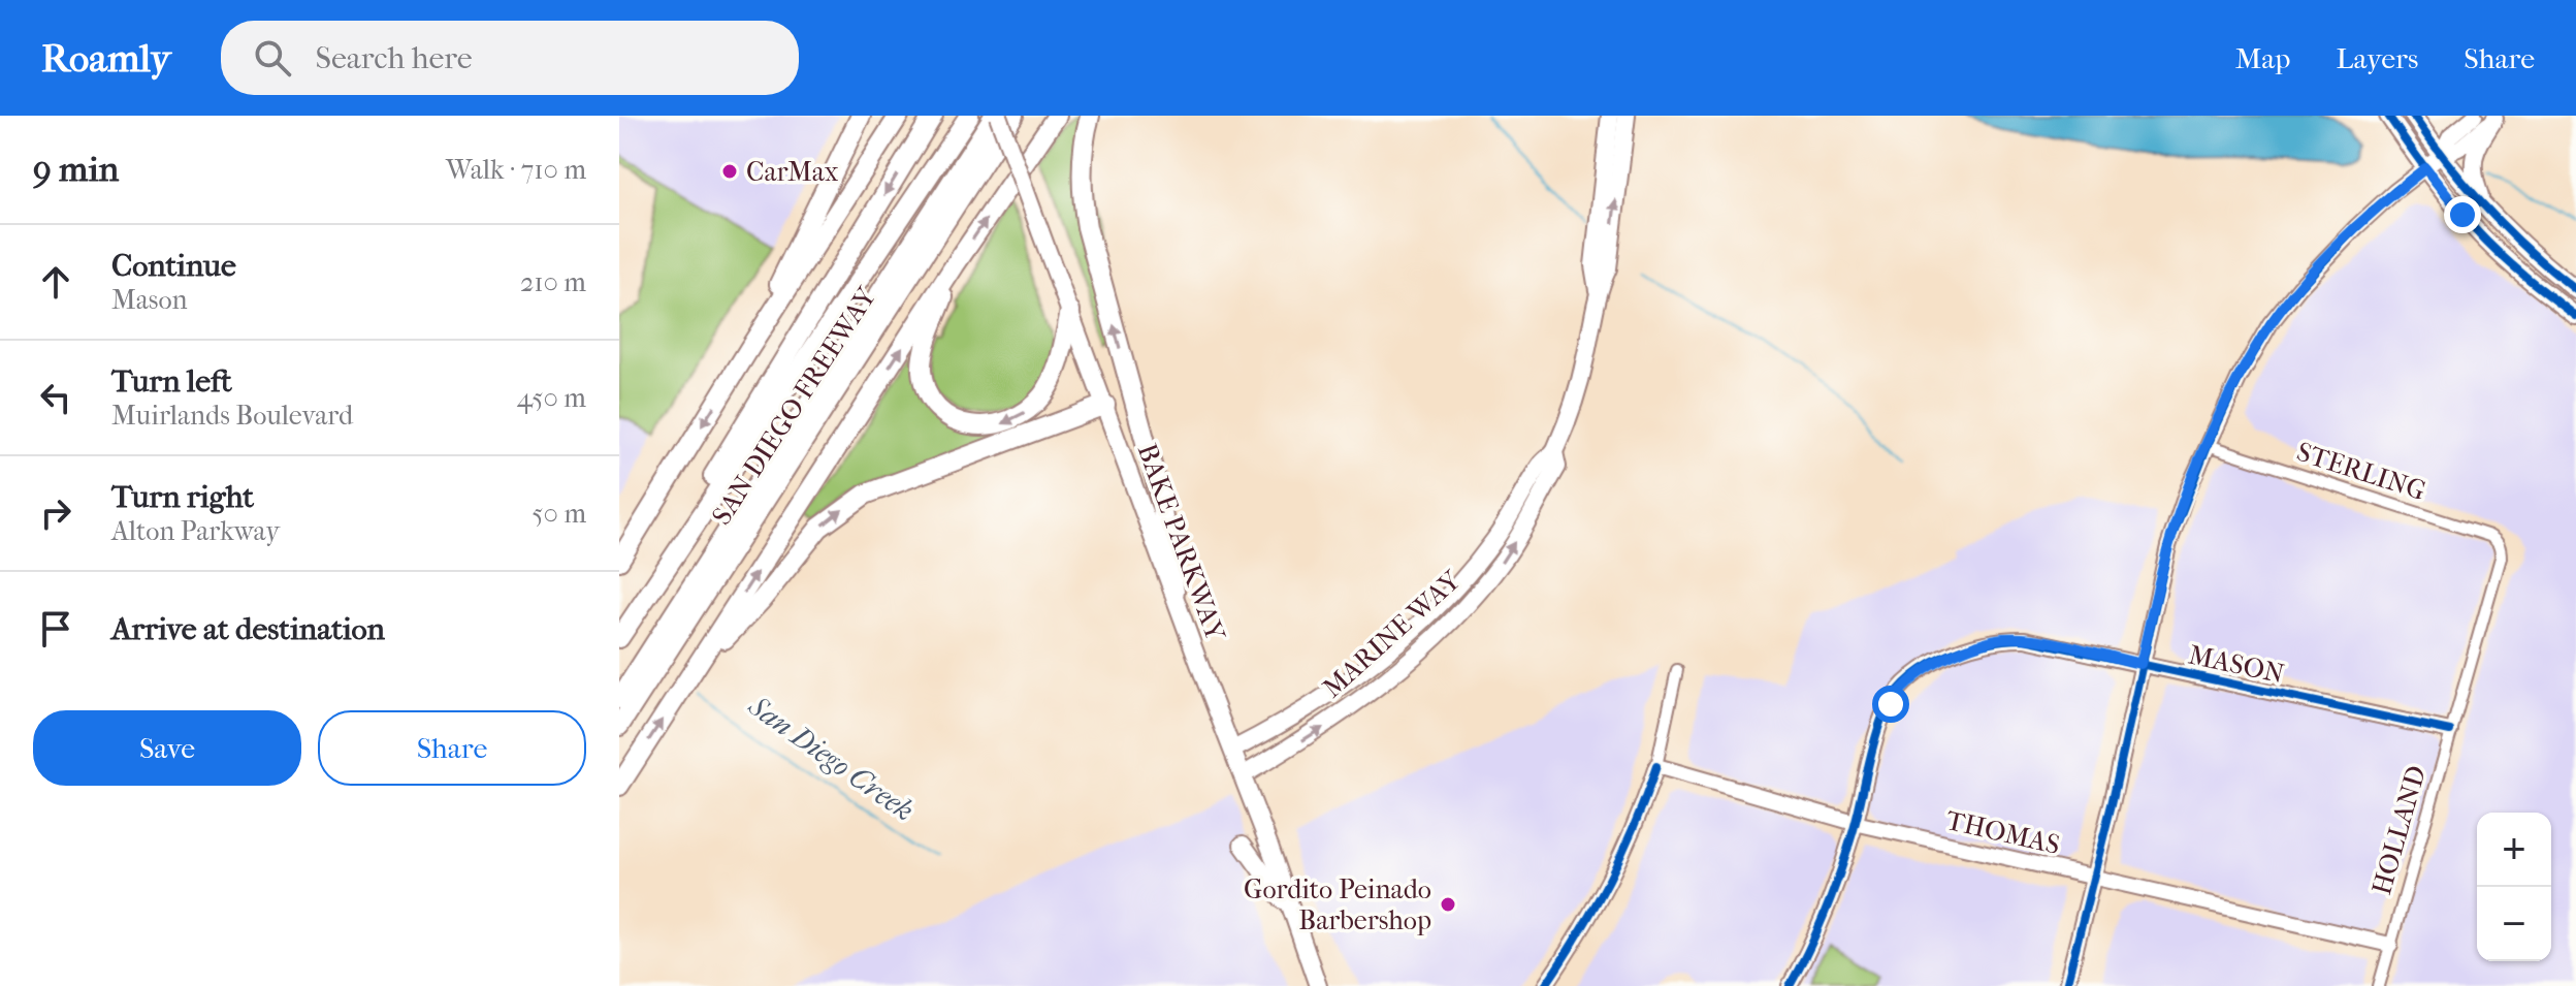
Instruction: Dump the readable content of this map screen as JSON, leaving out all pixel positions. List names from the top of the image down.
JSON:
{
  "streets": {
    "highway": ["SAN DIEGO FREEWAY"],
    "main road": ["BAKE PARKWAY", "MARINE WAY"],
    "street": [
      "STERLING",
      "MASON",
      "HOLLAND",
      "THOMAS"
    ]
  },
  "crossings": [
    ["SAN DIEGO FREEWAY", "BAKE PARKWAY"],
    ["STERLING", "HOLLAND"],
    ["BAKE PARKWAY", "MARINE WAY"],
    ["MASON", "HOLLAND"],
    ["MASON", "THOMAS"],
    ["HOLLAND", "THOMAS"]
  ],
  "water": ["San Diego Creek"],
  "places": ["CarMax", "Gordito Peinado Barbershop"],
  "page": {
    "header": "Roamly",
    "search": "Search here",
    "nav": ["Map", "Layers", "Share"],
    "heading": ["9 min", "Walk · 710 m"],
    "list": [
      ["Continue", "Mason", "210 m"],
      ["Turn left", "Muirlands Boulevard", "450 m"],
      ["Turn right", "Alton Parkway", "50 m"],
      "Arrive at destination"
    ],
    "buttons": ["Save", "Share"],
    "map_buttons": ["+", "−"]
  }
}
